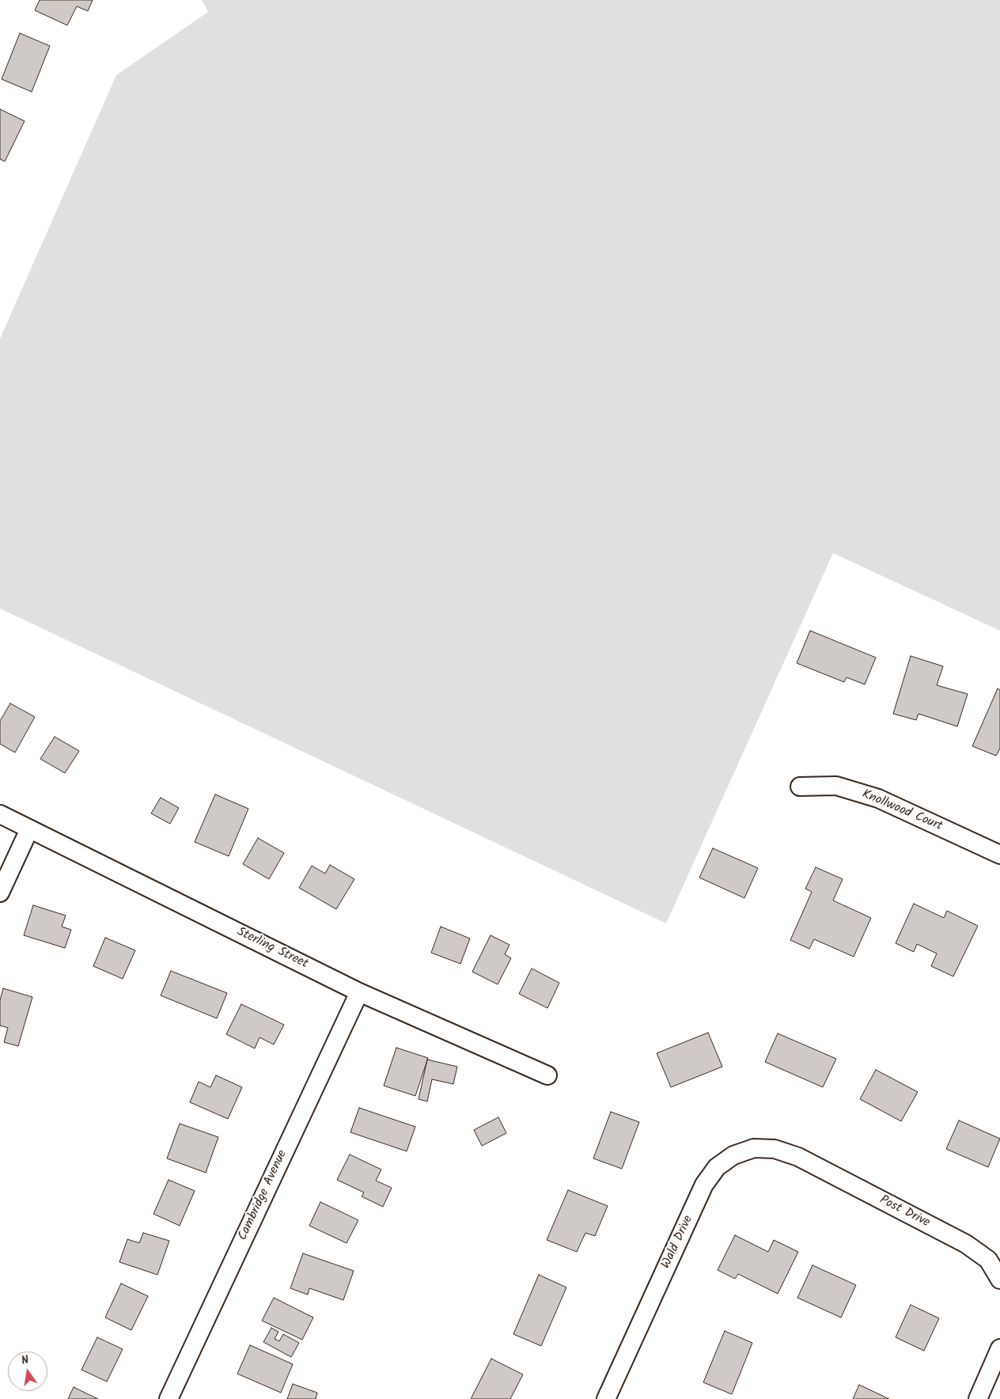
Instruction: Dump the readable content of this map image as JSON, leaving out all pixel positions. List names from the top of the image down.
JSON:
{
  "streets": {
    "street": [
      "Knollwood Court",
      "Sterling Street",
      "Cambridge Avenue",
      "Post Drive",
      "Wald Drive"
    ]
  },
  "crossings": [
    ["Sterling Street", "Cambridge Avenue"],
    ["Post Drive", "Wald Drive"]
  ],
  "north": "top"
}
